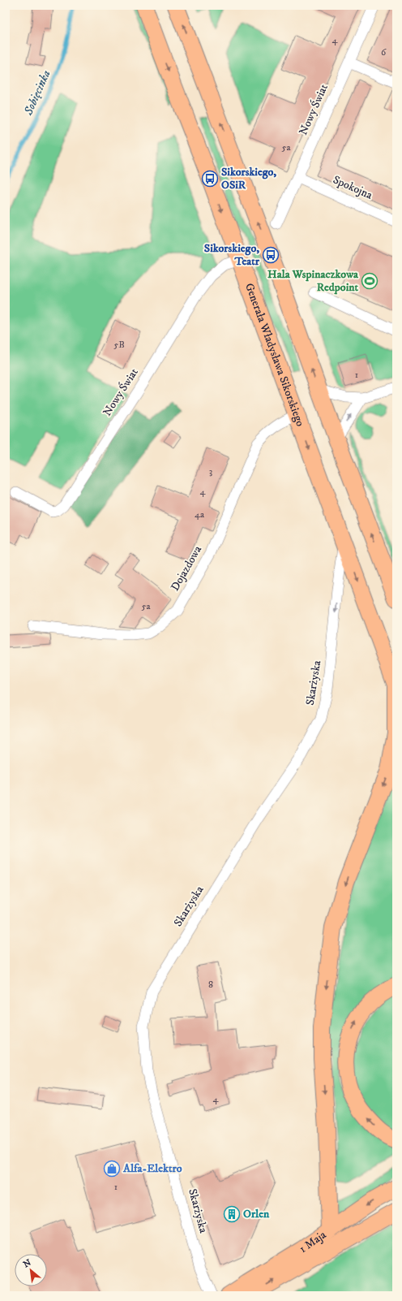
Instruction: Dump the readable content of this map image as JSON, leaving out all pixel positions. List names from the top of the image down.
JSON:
{
  "streets": {
    "main road": ["Generała Władysława Sikorskiego", "1 Maja"],
    "street": [
      "Nowy Świat",
      "Spokojna",
      "Dojazdowa",
      "Skarżyska"
    ]
  },
  "crossings": [
    ["Nowy Świat", "Spokojna"],
    ["Nowy Świat", "Generała Władysława Sikorskiego"],
    ["Generała Władysława Sikorskiego", "Dojazdowa"],
    ["Generała Władysława Sikorskiego", "Skarżyska"]
  ],
  "one_way": ["Skarżyska"],
  "water": ["Sobięcinka"],
  "places": {
    "bus stop": ["Sikorskiego, OSiR", "Sikorskiego, Teatr"],
    "sports": ["Hala Wspinaczkowa Redpoint"],
    "shop": ["Alfa-Elektro"],
    "building": ["Orlen"]
  },
  "house_numbers": [
    "4",
    "6",
    "5a",
    "5B",
    "1",
    "3",
    "4",
    "4a",
    "5a",
    "8",
    "4",
    "1"
  ],
  "north": "top left"
}
